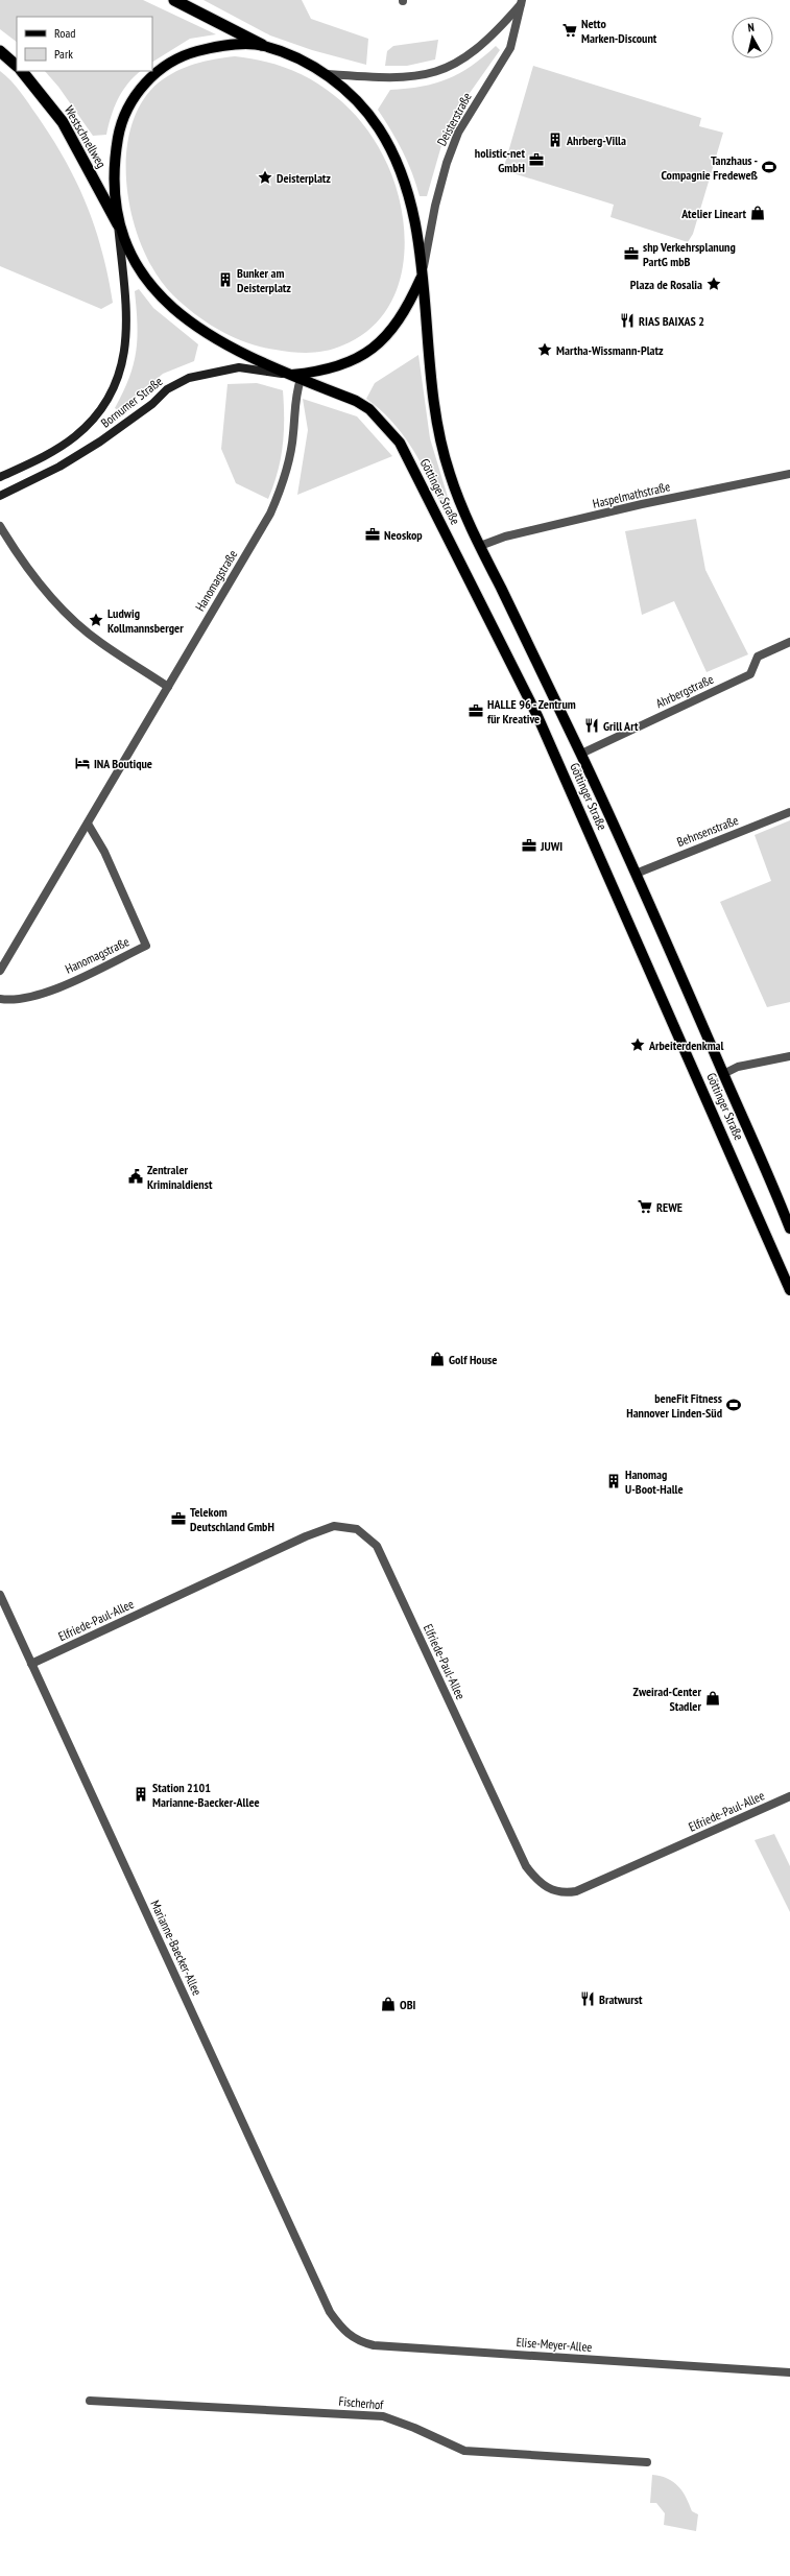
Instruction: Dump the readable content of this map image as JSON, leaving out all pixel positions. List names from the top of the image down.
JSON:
{
  "streets": {
    "highway": ["Westschnellweg"],
    "main road": ["Bornumer Straße", "Göttinger Straße"],
    "street": [
      "Deisterstraße",
      "Haspelmathstraße",
      "Hanomagstraße",
      "Ahrbergstraße",
      "Behnsenstraße",
      "Elfriede-Paul-Allee",
      "Marianne-Baecker-Allee",
      "Elise-Meyer-Allee",
      "Fischerhof"
    ]
  },
  "crossings": [
    ["Deisterstraße", "Göttinger Straße"],
    ["Westschnellweg", "Bornumer Straße"],
    ["Bornumer Straße", "Göttinger Straße"],
    ["Bornumer Straße", "Hanomagstraße"],
    ["Göttinger Straße", "Haspelmathstraße"],
    ["Göttinger Straße", "Hanomagstraße"],
    ["Göttinger Straße", "Ahrbergstraße"],
    ["Göttinger Straße", "Behnsenstraße"],
    ["Elfriede-Paul-Allee", "Marianne-Baecker-Allee"],
    ["Marianne-Baecker-Allee", "Elise-Meyer-Allee"]
  ],
  "places": {
    "supermarket": ["Netto Marken-Discount", "REWE"],
    "building": [
      "Ahrberg-Villa",
      "Bunker am Deisterplatz",
      "Hanomag U-Boot-Halle",
      "Station 2101 Marianne-Baecker-Allee"
    ],
    "office": [
      "holistic-net GmbH",
      "shp Verkehrsplanung PartG mbB",
      "Neoskop",
      "HALLE 96 - Zentrum für Kreative",
      "JUWI",
      "Telekom Deutschland GmbH"
    ],
    "sports": ["Tanzhaus - Compagnie Fredeweß", "beneFit Fitness Hannover Linden-Süd"],
    "place": [
      "Deisterplatz",
      "Plaza de Rosalia",
      "Martha-Wissmann-Platz",
      "Ludwig Kollmannsberger",
      "Arbeiterdenkmal"
    ],
    "shop": [
      "Atelier Lineart",
      "Golf House",
      "Zweirad-Center Stadler",
      "OBI"
    ],
    "restaurant": ["RIAS BAIXAS 2", "Grill Art", "Bratwurst"],
    "hotel": ["INA Boutique"],
    "public building": ["Zentraler Kriminaldienst"]
  },
  "legend": ["Road", "Park"],
  "north": "top"
}
